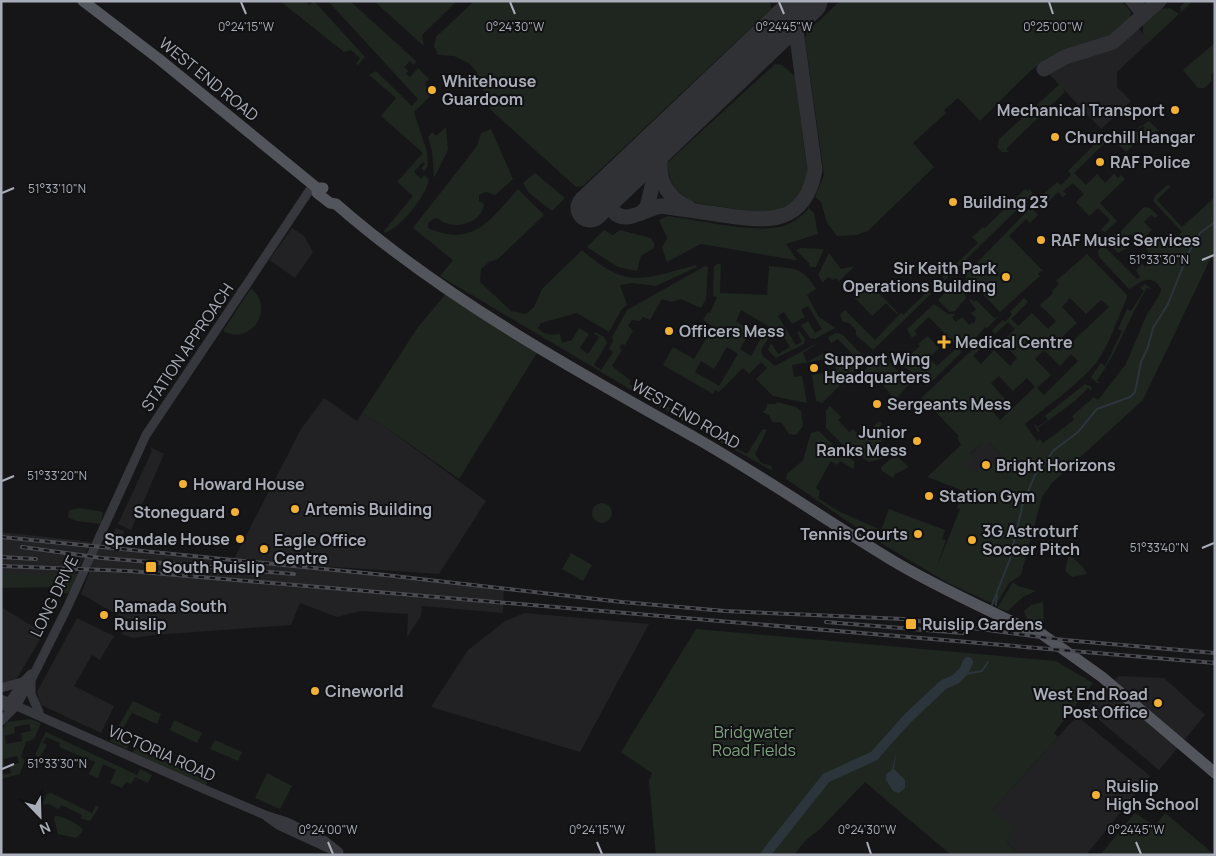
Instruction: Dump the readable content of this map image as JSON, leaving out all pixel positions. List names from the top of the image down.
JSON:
{
  "streets": {
    "main road": ["WEST END ROAD"],
    "street": ["STATION APPROACH", "LONG DRIVE", "VICTORIA ROAD"]
  },
  "crossings": [
    ["WEST END ROAD", "STATION APPROACH"],
    ["STATION APPROACH", "LONG DRIVE"],
    ["LONG DRIVE", "VICTORIA ROAD"]
  ],
  "parks": ["Bridgwater Road Fields"],
  "places": {
    "other": [
      "Whitehouse Guardoom",
      "Mechanical Transport",
      "Churchill Hangar",
      "RAF Police",
      "Building 23",
      "RAF Music Services",
      "Sir Keith Park Operations Building",
      "Officers Mess",
      "Support Wing Headquarters",
      "Sergeants Mess",
      "Junior Ranks Mess",
      "Bright Horizons",
      "Howard House",
      "Station Gym",
      "Artemis Building",
      "Stoneguard",
      "Tennis Courts",
      "Spendale House",
      "3G Astroturf Soccer Pitch",
      "Eagle Office Centre",
      "Ramada South Ruislip",
      "Cineworld",
      "West End Road Post Office",
      "Ruislip High School"
    ],
    "health": ["Medical Centre"],
    "transit": ["South Ruislip", "Ruislip Gardens"]
  },
  "north": "bottom right",
  "coordinates": [
    "0°24'15\"W",
    "0°24'30\"W",
    "0°24'45\"W",
    "0°25'00\"W",
    "51°33'10\"N",
    "51°33'30\"N",
    "51°33'20\"N",
    "51°33'40\"N",
    "0°24'00\"W"
  ]
}
